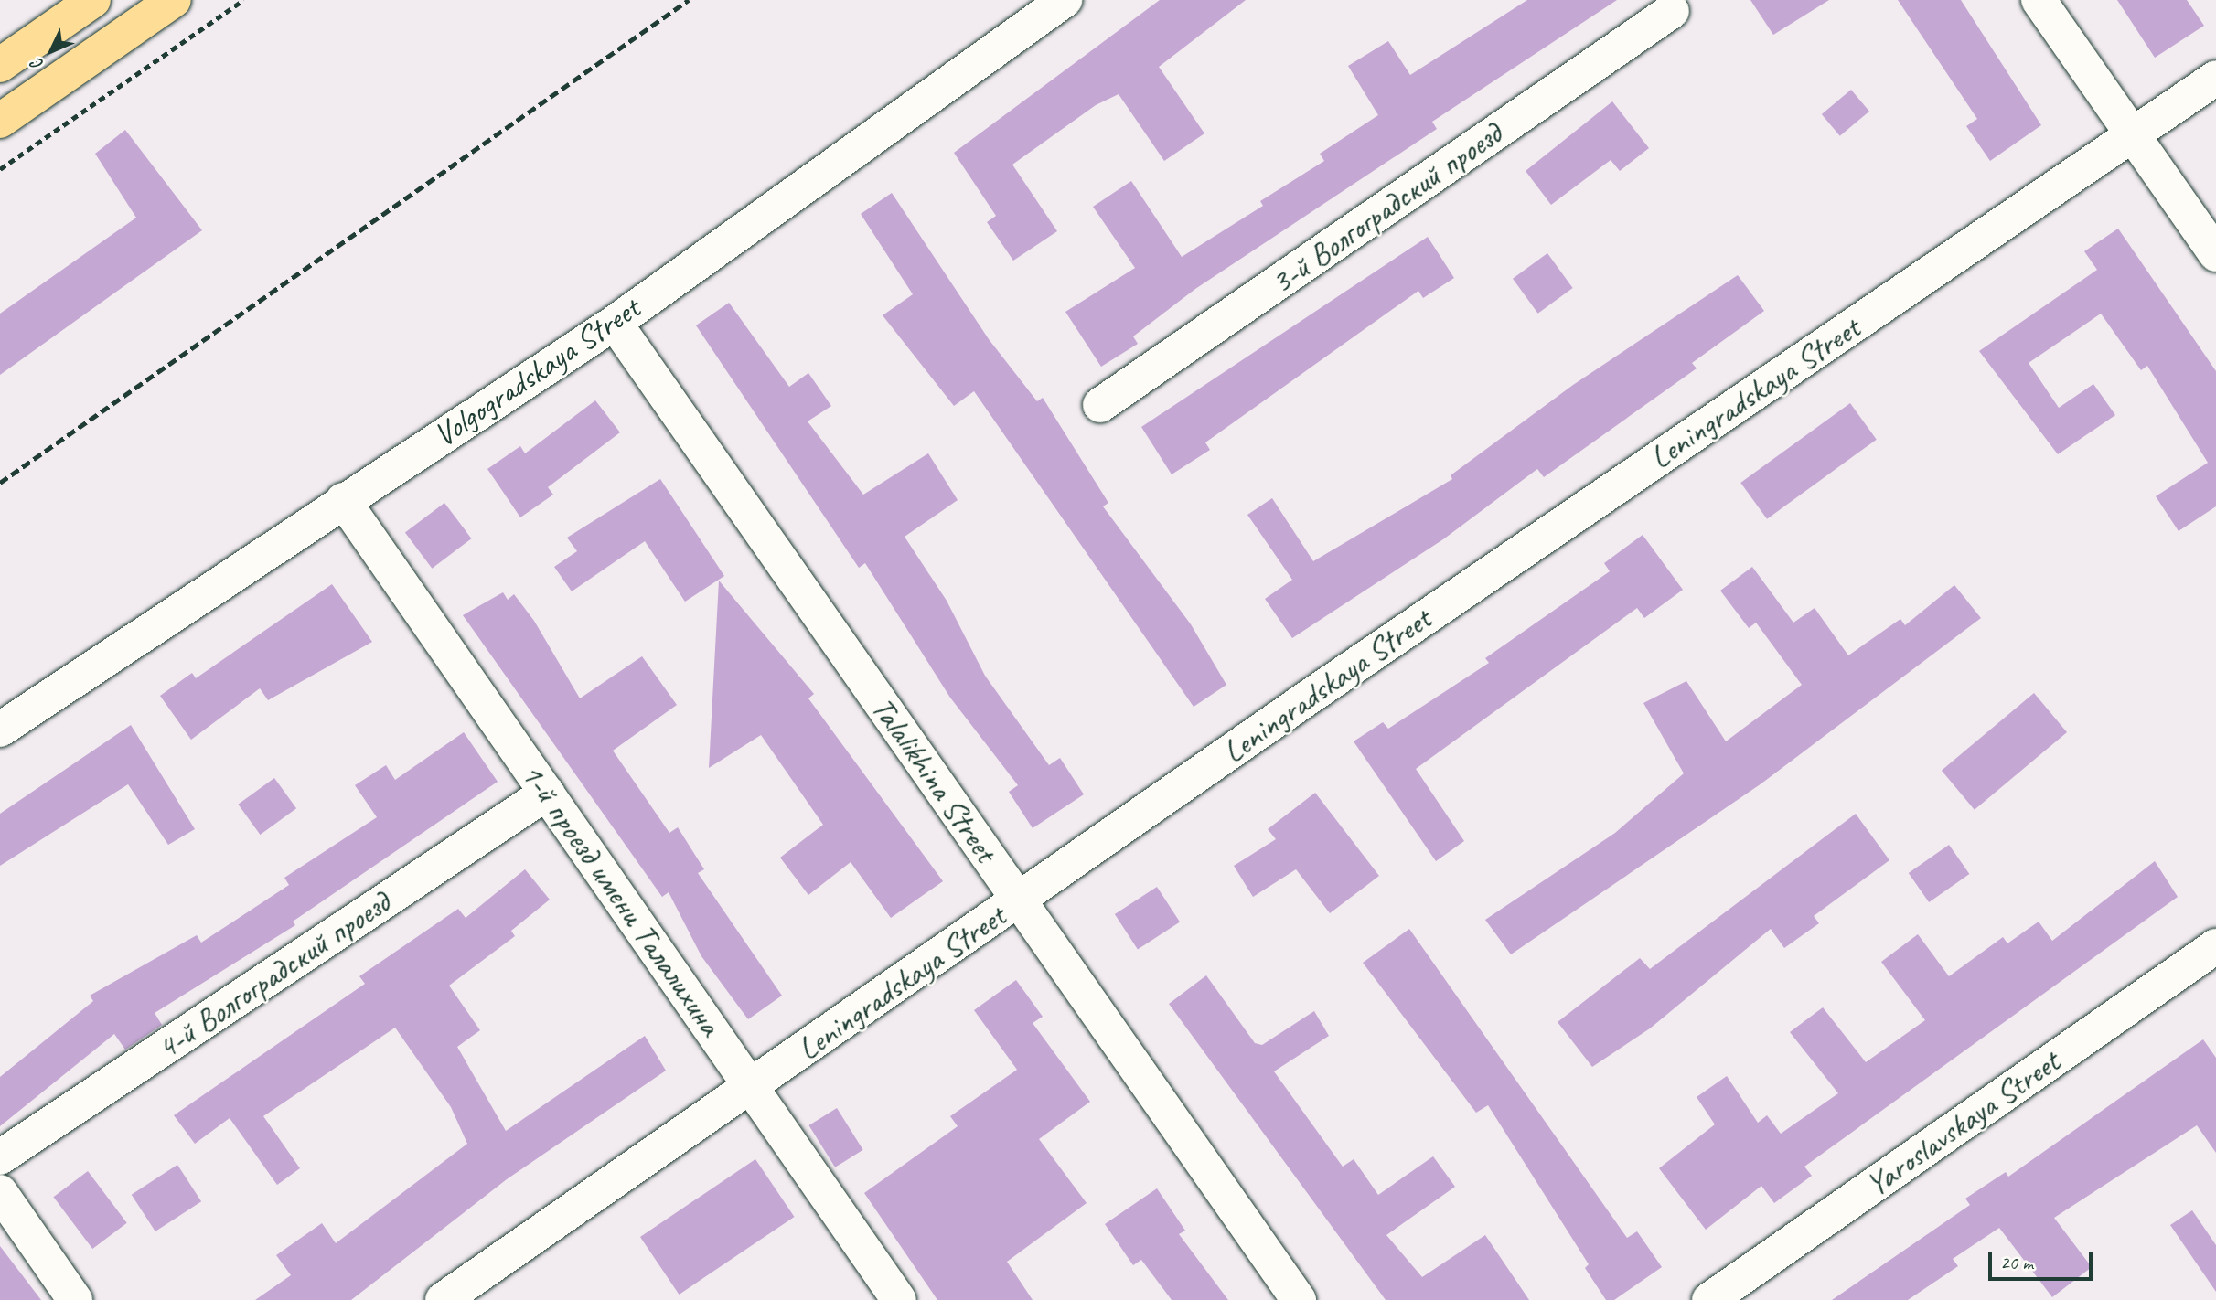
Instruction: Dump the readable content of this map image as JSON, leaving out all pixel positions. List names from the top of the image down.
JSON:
{
  "streets": {
    "street": [
      "3-й Волгоградский проезд",
      "Volgogradskaya Street",
      "Leningradskaya Street",
      "Talalikhina Street",
      "1-й проезд имени Талалихина",
      "4-й Волгоградский проезд",
      "Yaroslavskaya Street"
    ]
  },
  "crossings": [
    ["Volgogradskaya Street", "Talalikhina Street"],
    ["Volgogradskaya Street", "1-й проезд имени Талалихина"],
    ["Leningradskaya Street", "Talalikhina Street"],
    ["Leningradskaya Street", "1-й проезд имени Талалихина"],
    ["1-й проезд имени Талалихина", "4-й Волгоградский проезд"]
  ],
  "scale_bar": "20 m",
  "north": "bottom left"
}
